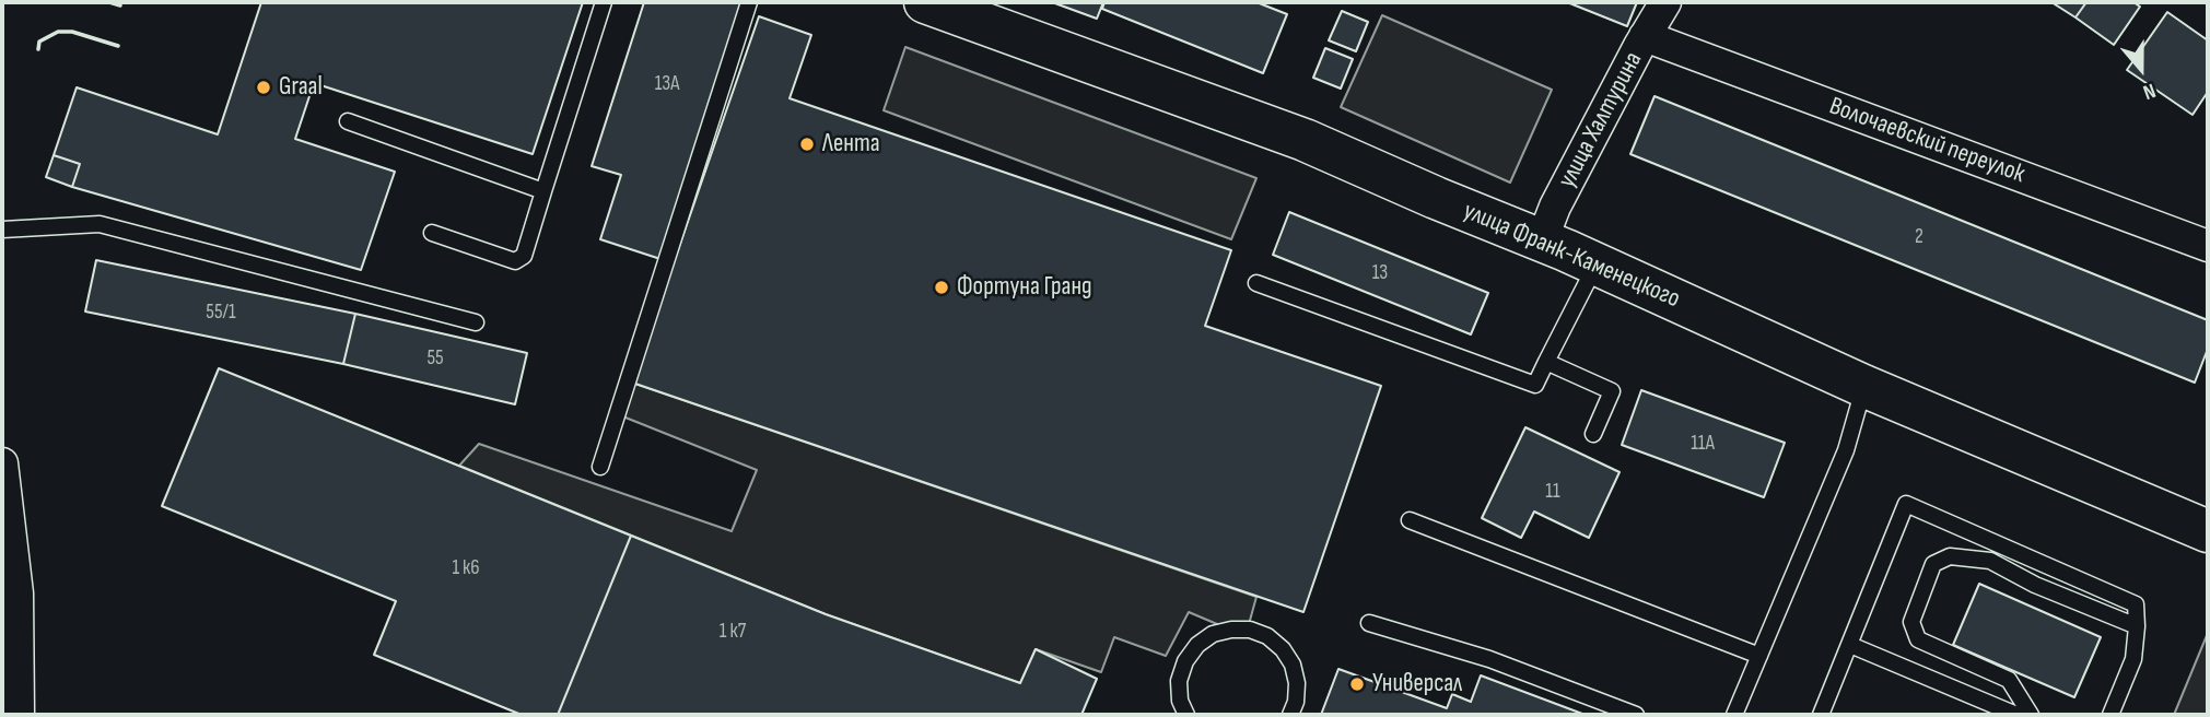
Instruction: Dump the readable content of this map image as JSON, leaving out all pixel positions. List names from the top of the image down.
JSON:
{
  "streets": {
    "main road": ["улица Франк-Каменецкого"],
    "street": ["улица Халтурина", "Волочаевский переулок"]
  },
  "crossings": [
    ["улица Халтурина", "Волочаевский переулок"],
    ["улица Халтурина", "улица Франк-Каменецкого"]
  ],
  "places": [
    "Graal",
    "Лента",
    "Фортуна Гранд",
    "Универсал"
  ],
  "house_numbers": [
    "13А",
    "2",
    "13",
    "55/1",
    "55",
    "11А",
    "11",
    "1 к6",
    "1 к7"
  ],
  "north": "bottom"
}
